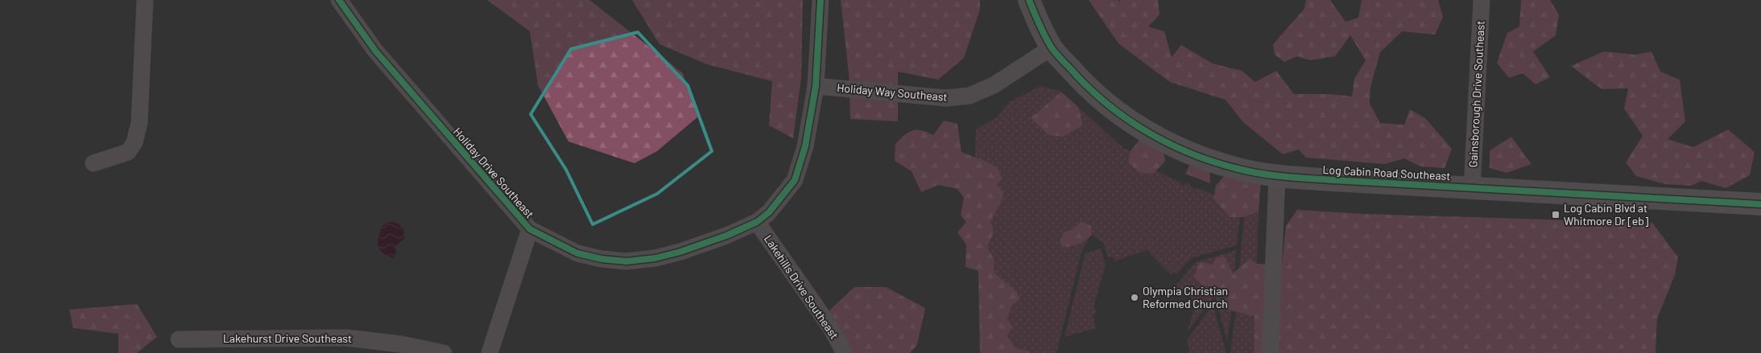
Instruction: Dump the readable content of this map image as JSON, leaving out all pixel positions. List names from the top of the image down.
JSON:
{
  "streets": {
    "street": [
      "Holiday Way Southeast",
      "Gainsborough Drive Southeast",
      "Holiday Drive Southeast",
      "Log Cabin Road Southeast",
      "Lakehills Drive Southeast",
      "Lakehurst Drive Southeast"
    ]
  },
  "crossings": [
    ["Holiday Way Southeast", "Holiday Drive Southeast"],
    ["Holiday Way Southeast", "Log Cabin Road Southeast"],
    ["Gainsborough Drive Southeast", "Log Cabin Road Southeast"],
    ["Holiday Drive Southeast", "Lakehills Drive Southeast"]
  ],
  "places": {
    "transit": ["Log Cabin Blvd at Whitmore Dr [eb]"],
    "other": ["Olympia Christian Reformed Church"]
  }
}
